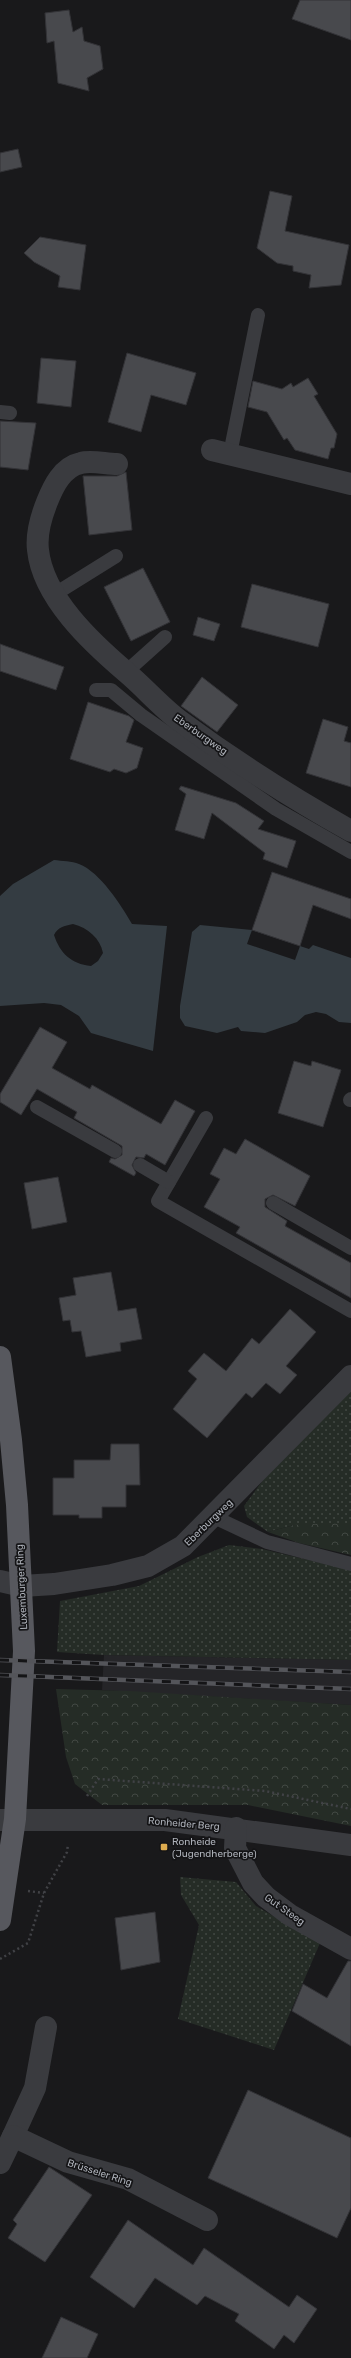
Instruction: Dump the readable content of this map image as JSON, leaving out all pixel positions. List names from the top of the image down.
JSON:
{
  "streets": {
    "main road": ["Luxemburger Ring"],
    "street": [
      "Eberburgweg",
      "Ronheider Berg",
      "Gut Steeg",
      "Brüsseler Ring"
    ]
  },
  "crossings": [
    ["Eberburgweg", "Luxemburger Ring"],
    ["Luxemburger Ring", "Ronheider Berg"],
    ["Ronheider Berg", "Gut Steeg"]
  ],
  "places": {
    "transit": ["Ronheide (Jugendherberge)"]
  }
}
